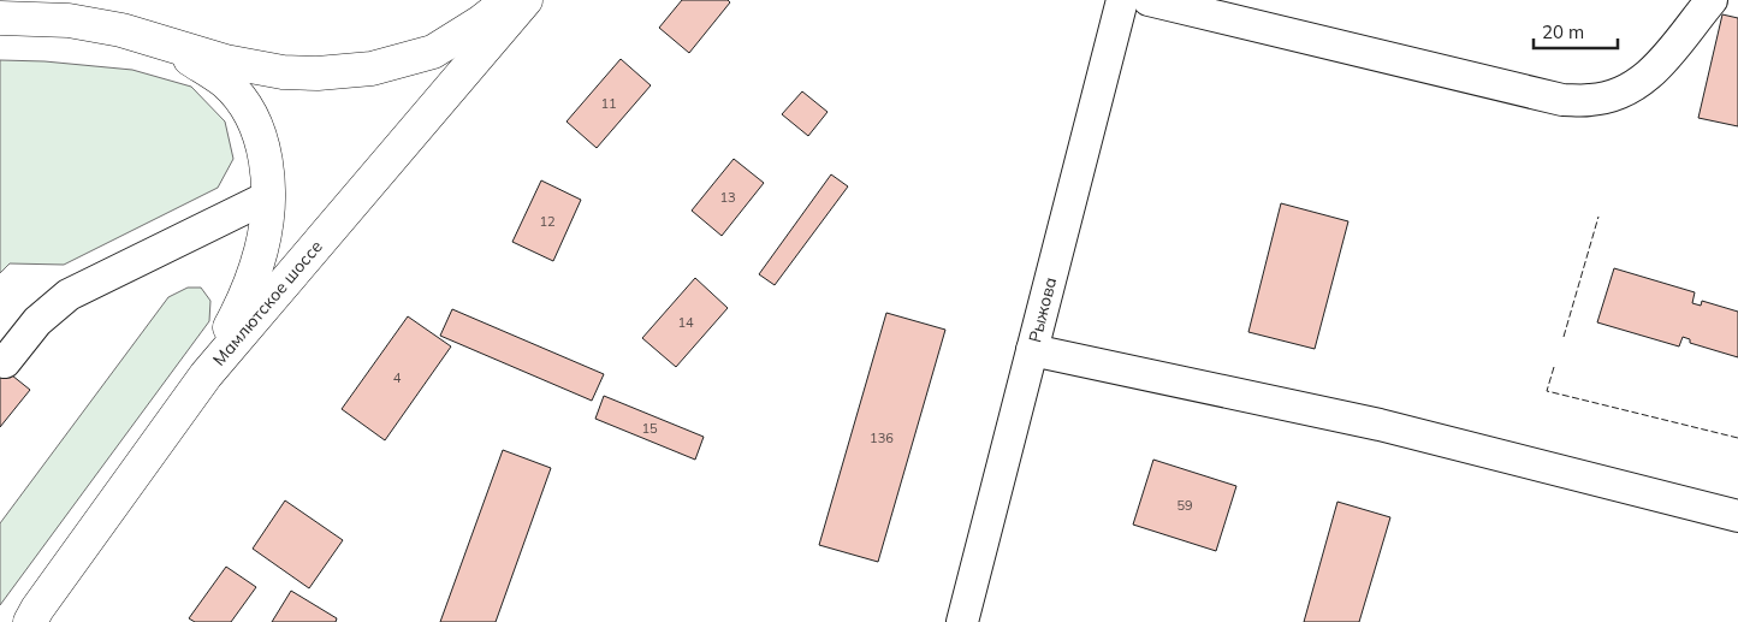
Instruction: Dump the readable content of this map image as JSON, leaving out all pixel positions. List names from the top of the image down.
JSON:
{
  "streets": {
    "highway": ["Мамлютское шоссе"],
    "street": ["Рыжова"]
  },
  "house_numbers": [
    "11",
    "13",
    "12",
    "14",
    "4",
    "15",
    "136",
    "59"
  ],
  "scale_bar": "20 m"
}
